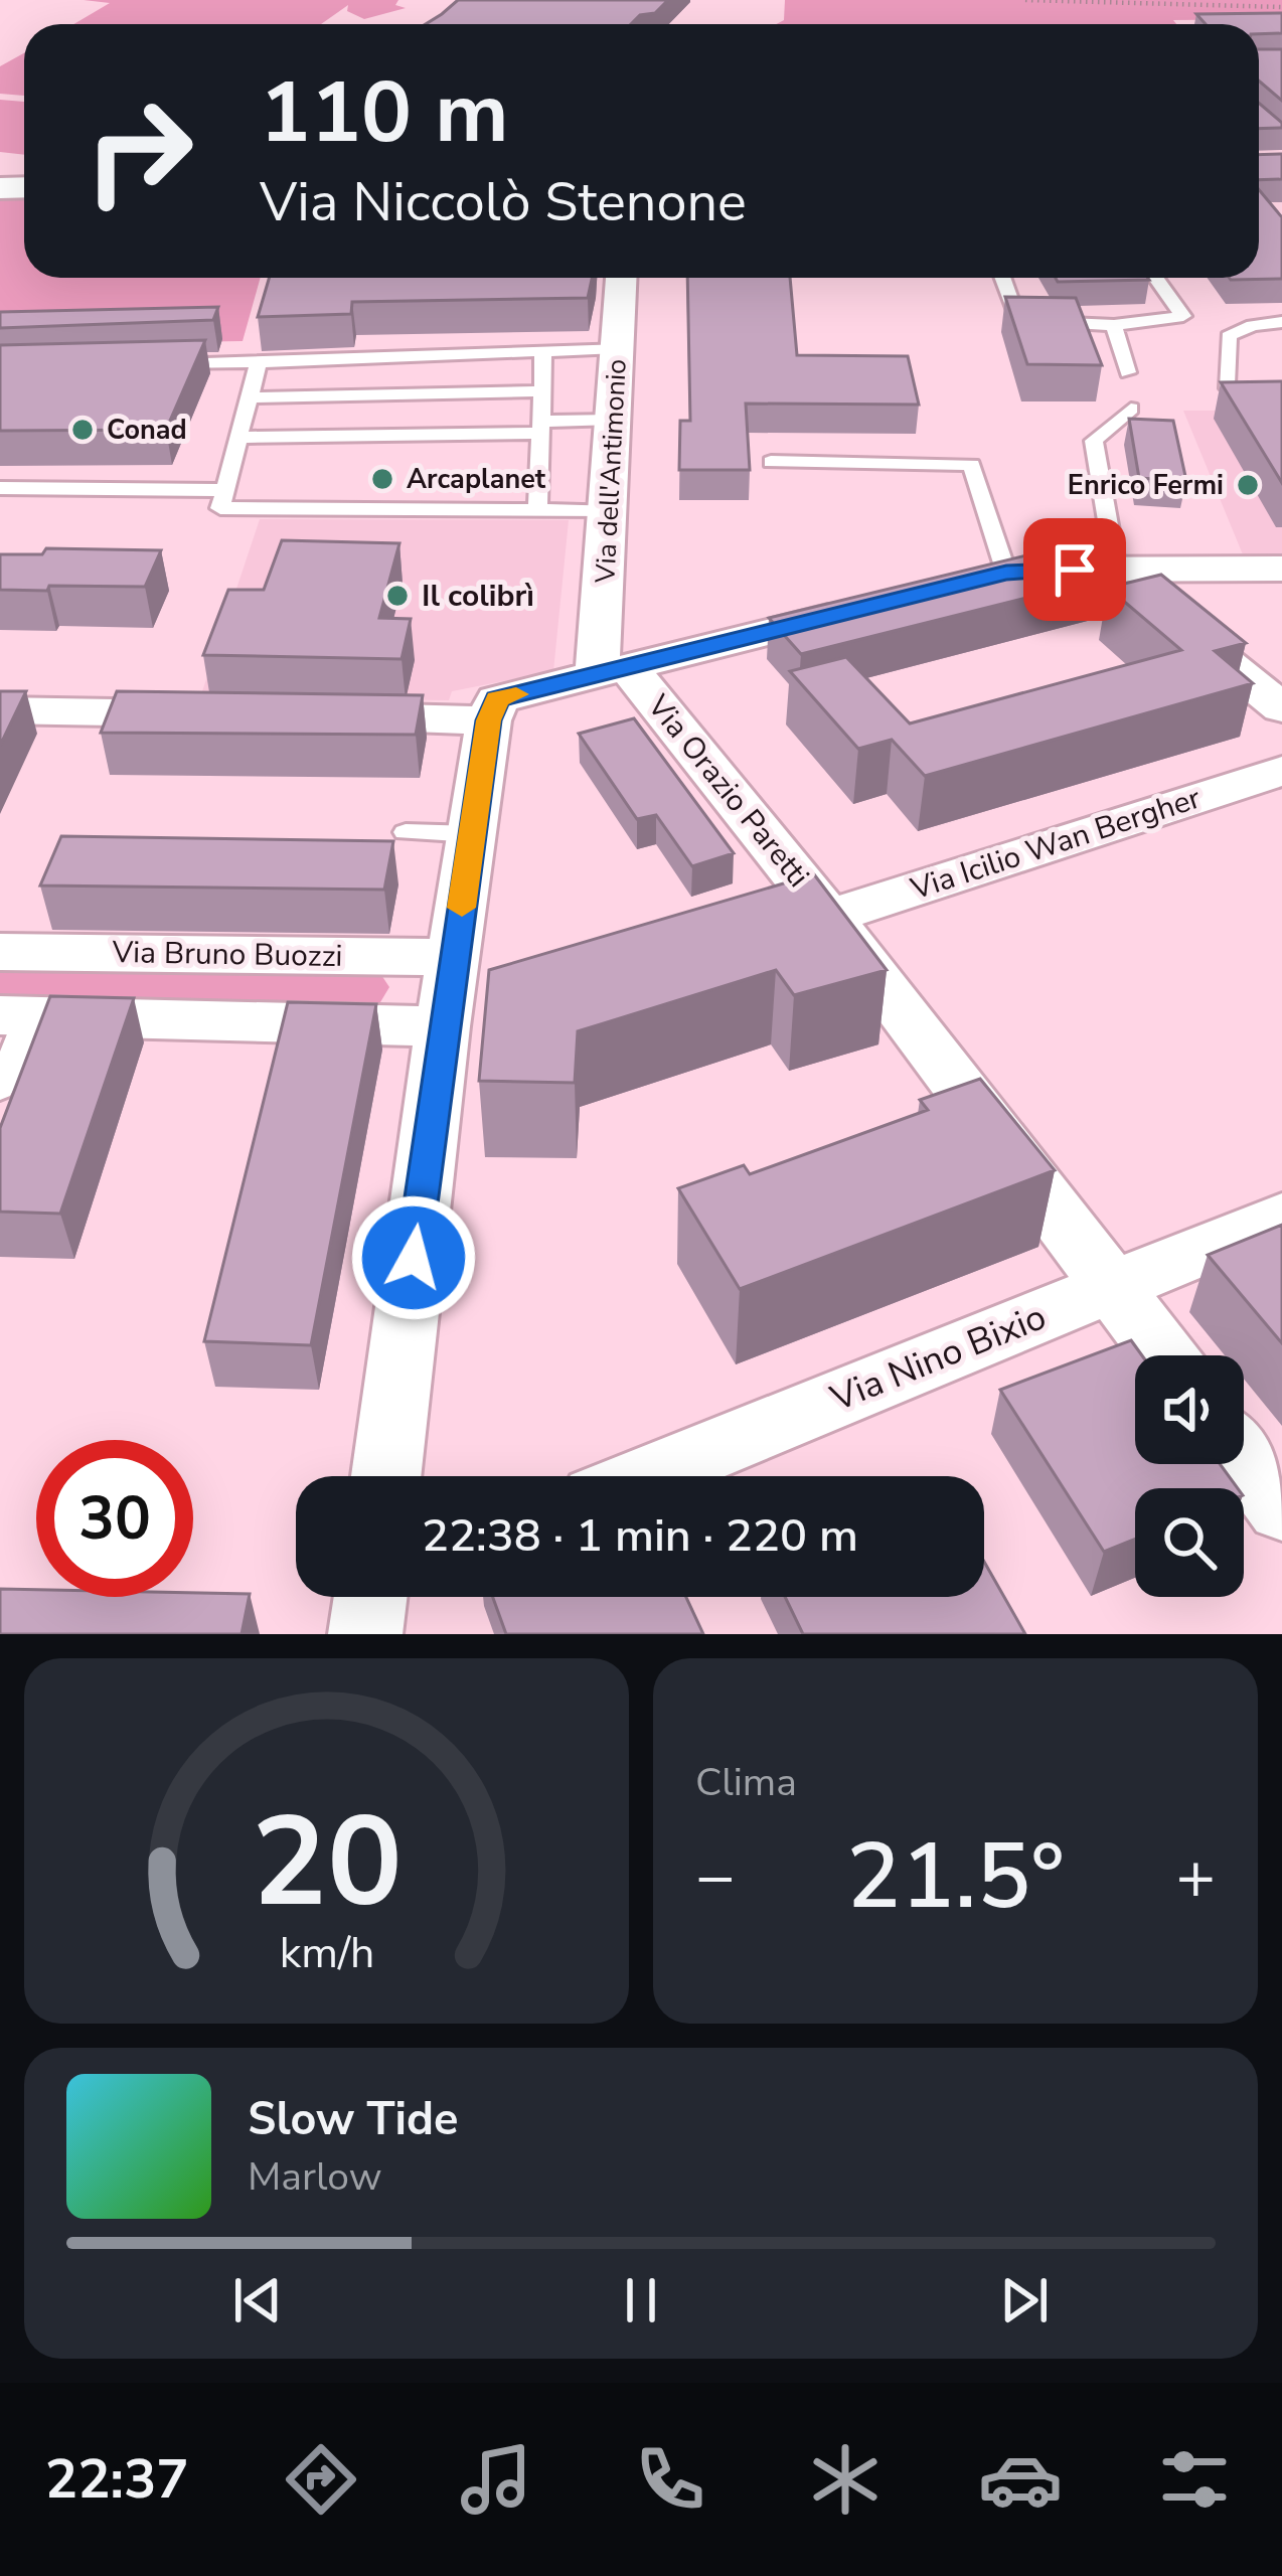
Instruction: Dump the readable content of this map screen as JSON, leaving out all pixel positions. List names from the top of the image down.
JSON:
{
  "streets": {
    "street": [
      "Via dell'Antimonio",
      "Via Orazio Paretti",
      "Via Icilio Wan Bergher",
      "Via Bruno Buozzi",
      "Via Nino Bixio"
    ]
  },
  "crossings": [
    ["Via dell'Antimonio", "Via Orazio Paretti"],
    ["Via Orazio Paretti", "Via Icilio Wan Bergher"],
    ["Via Orazio Paretti", "Via Nino Bixio"]
  ],
  "places": [
    "Conad",
    "Arcaplanet",
    "Enrico Fermi",
    "Il colibrì"
  ],
  "page": {
    "turn": ["110 m", "Via Niccolò Stenone"],
    "limit": "30",
    "trip": "22:38 · 1 min · 220 m",
    "tile": "Clima",
    "heat": ["−", "21.5°", "+"],
    "song": ["Slow Tide", "Marlow"],
    "tabs": "22:37",
    "gauge": ["20", "km/h"]
  }
}
